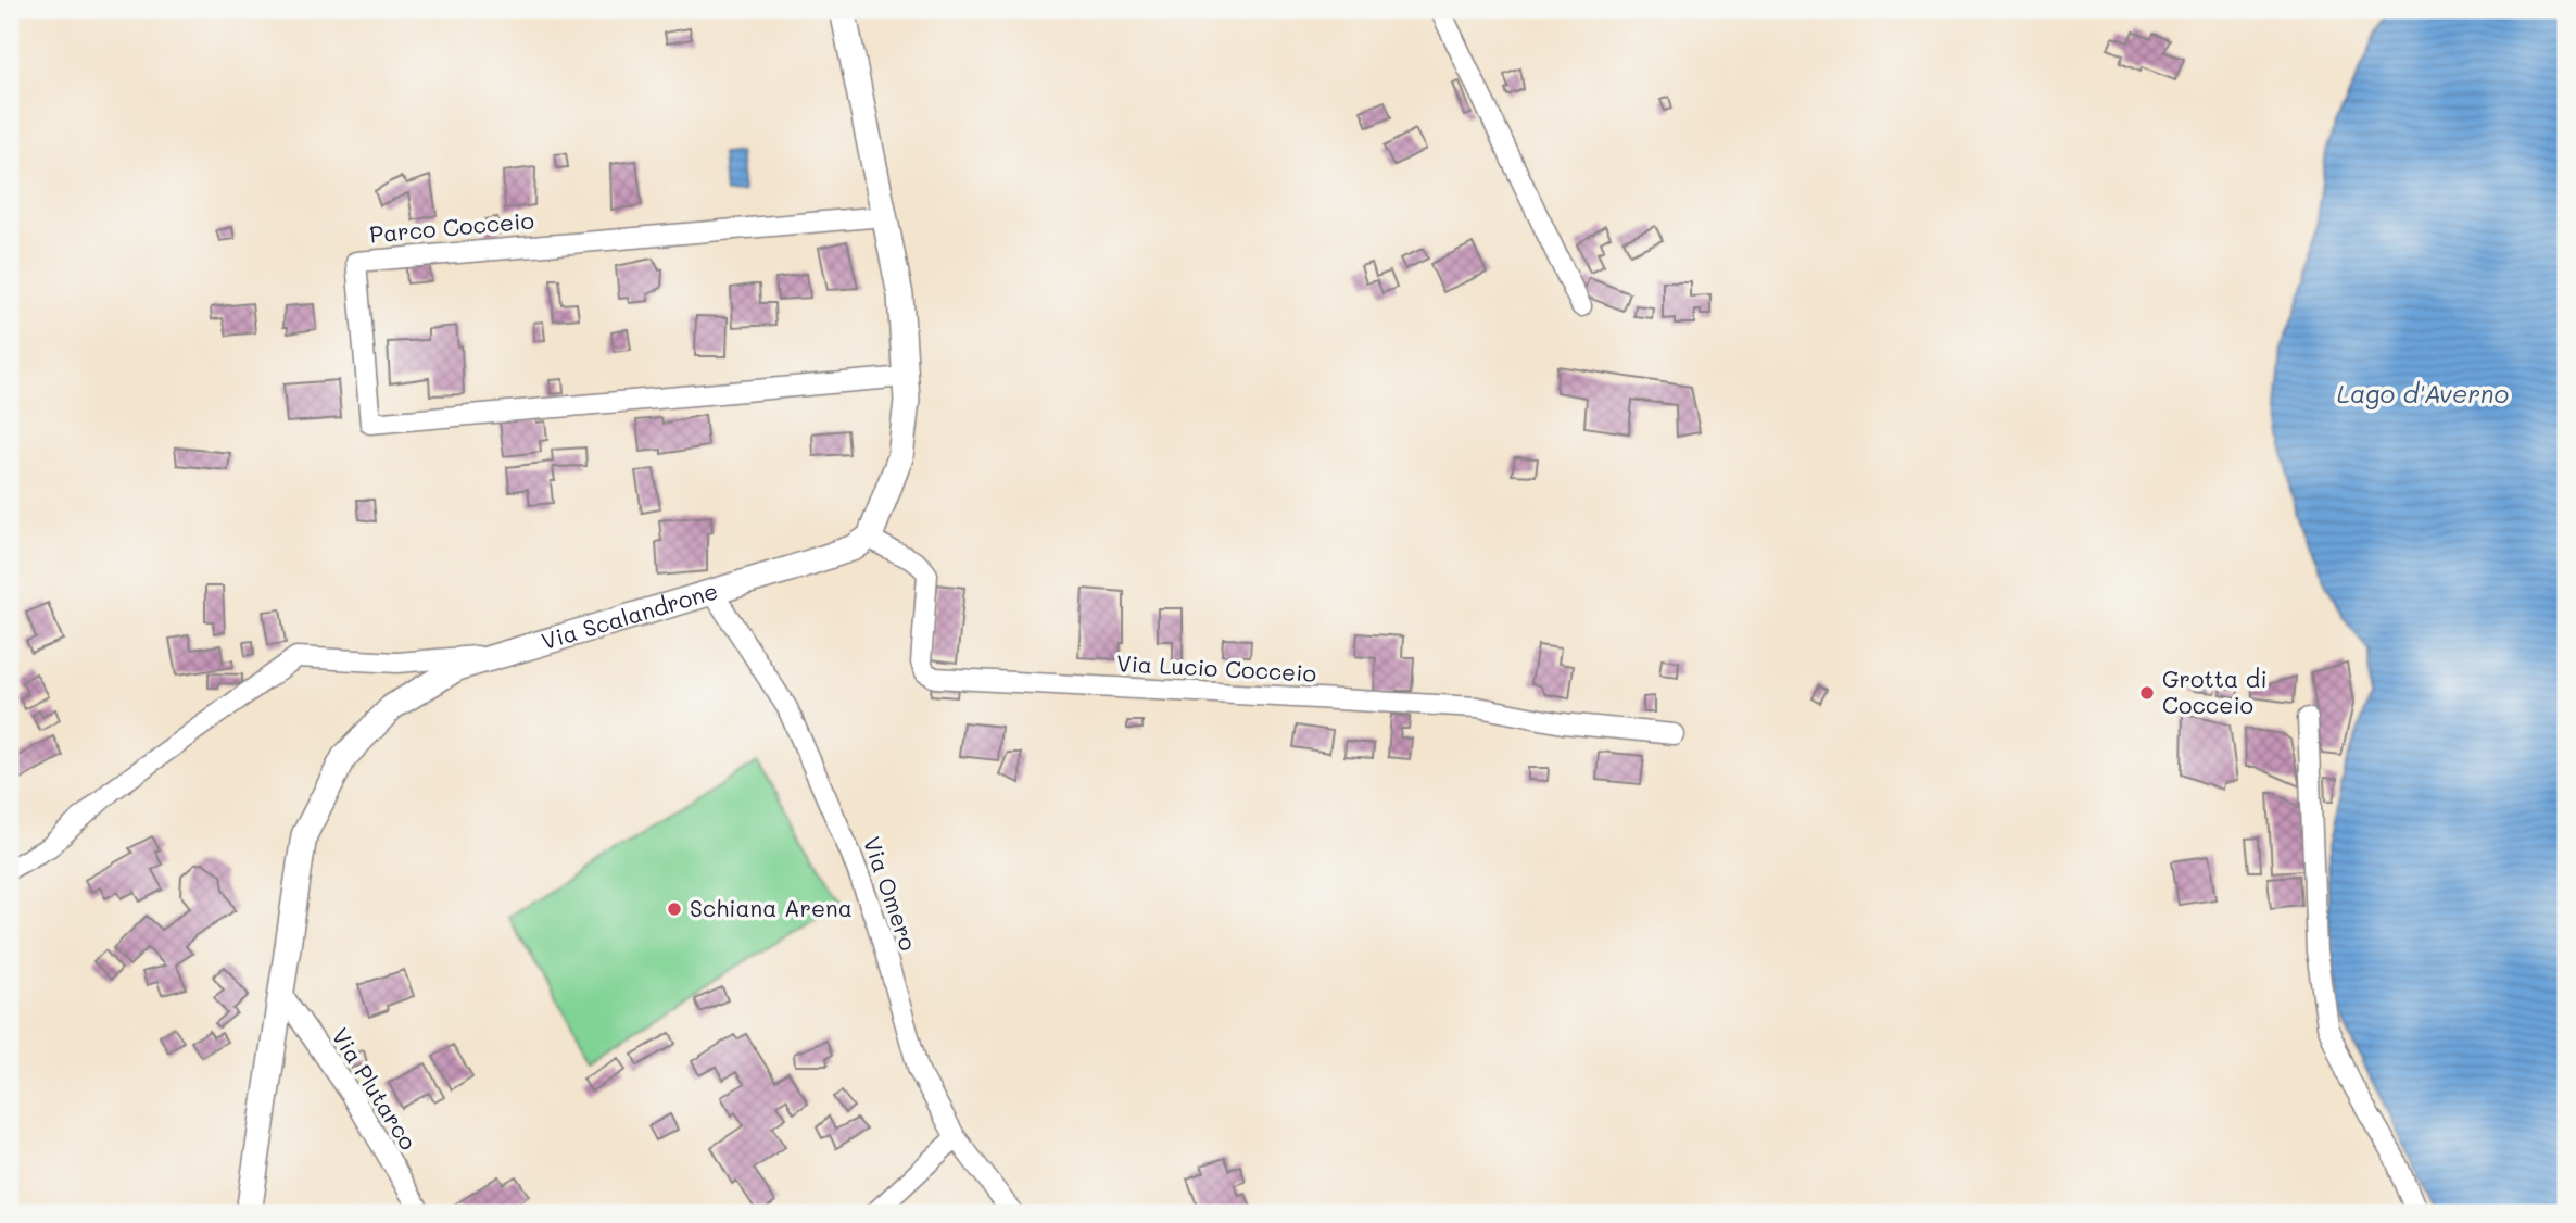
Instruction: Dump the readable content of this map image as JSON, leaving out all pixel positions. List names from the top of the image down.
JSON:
{
  "streets": {
    "street": [
      "Parco Cocceio",
      "Via Scalandrone",
      "Via Lucio Cocceio",
      "Via Omero",
      "Via Plutarco"
    ]
  },
  "crossings": [
    ["Via Scalandrone", "Via Lucio Cocceio"],
    ["Via Scalandrone", "Via Omero"],
    ["Via Scalandrone", "Via Plutarco"]
  ],
  "water": ["Lago d'Averno"],
  "places": ["Grotta di Cocceio", "Schiana Arena"]
}
